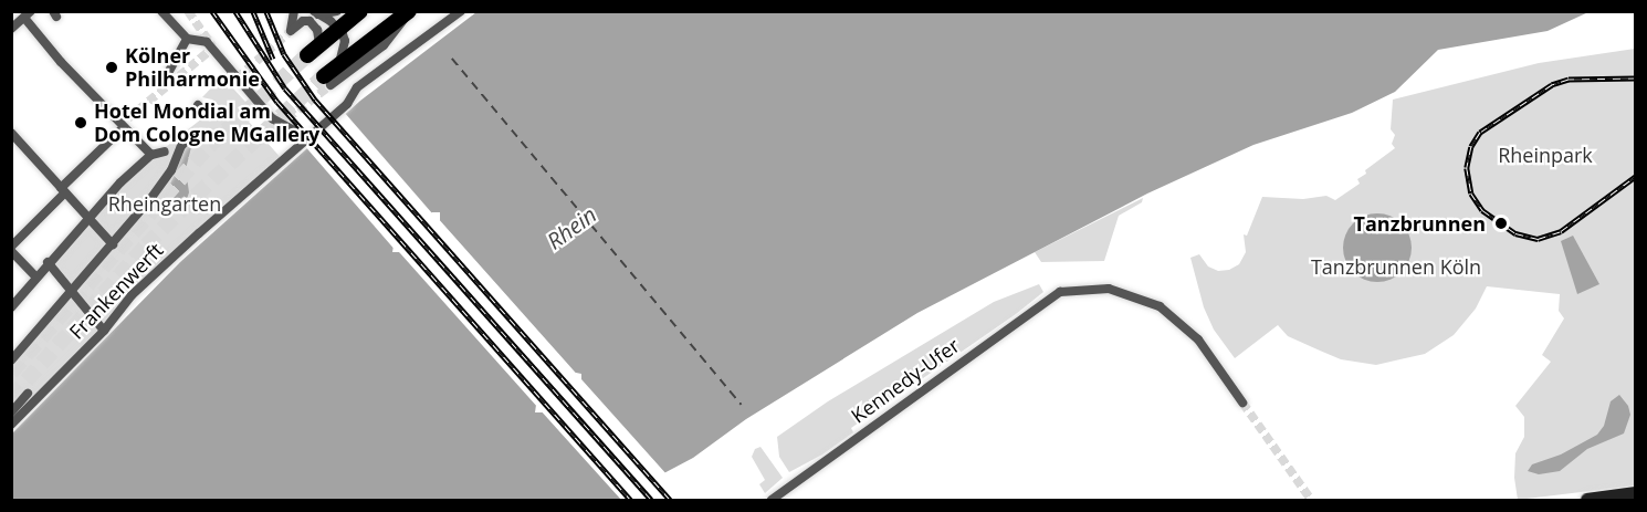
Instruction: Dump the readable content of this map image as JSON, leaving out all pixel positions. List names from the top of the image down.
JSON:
{
  "streets": {
    "street": ["Frankenwerft", "Kennedy-Ufer"]
  },
  "water": ["Rhein"],
  "parks": ["Rheinpark", "Rheingarten", "Tanzbrunnen Köln"],
  "places": ["Kölner Philharmonie", "Hotel Mondial am Dom Cologne MGallery", "Tanzbrunnen"]
}
